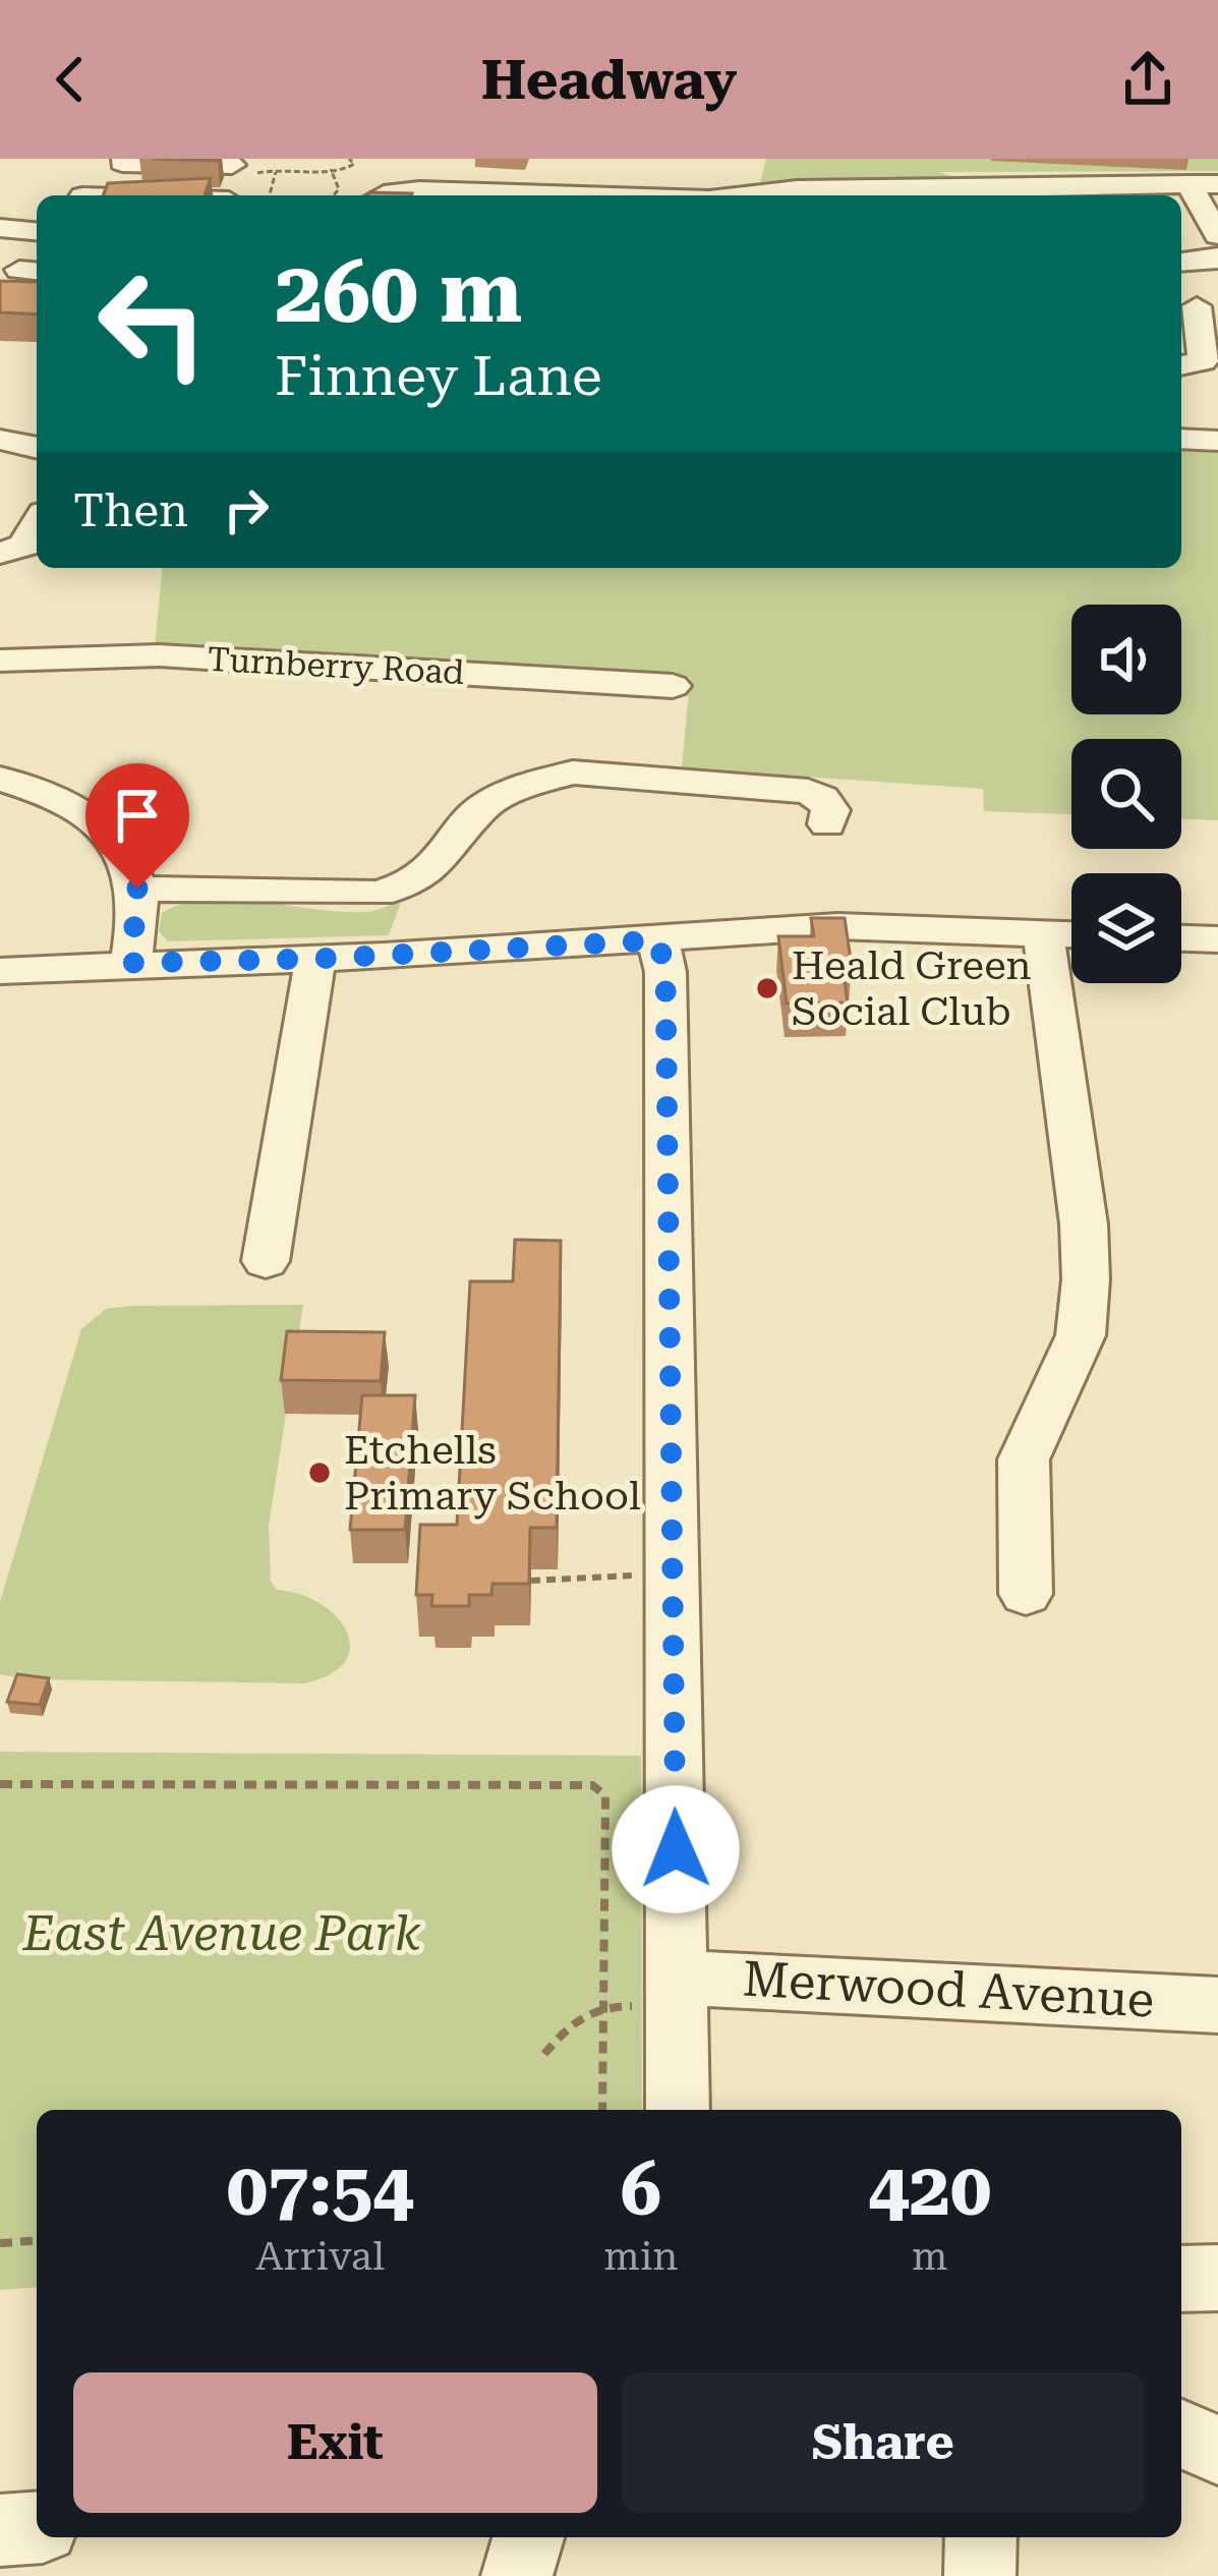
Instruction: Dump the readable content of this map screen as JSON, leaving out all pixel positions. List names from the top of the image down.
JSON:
{
  "streets": {
    "street": ["Turnberry Road", "Merwood Avenue"]
  },
  "parks": ["East Avenue Park"],
  "places": ["Heald Green Social Club", "Etchells Primary School"],
  "page": {
    "header": "Headway",
    "turn": ["260 m", "Finney Lane"],
    "then": "Then",
    "eta": [
      "07:54",
      "Arrival",
      "6",
      "min",
      "420",
      "m"
    ],
    "buttons": ["Exit", "Share"]
  }
}
